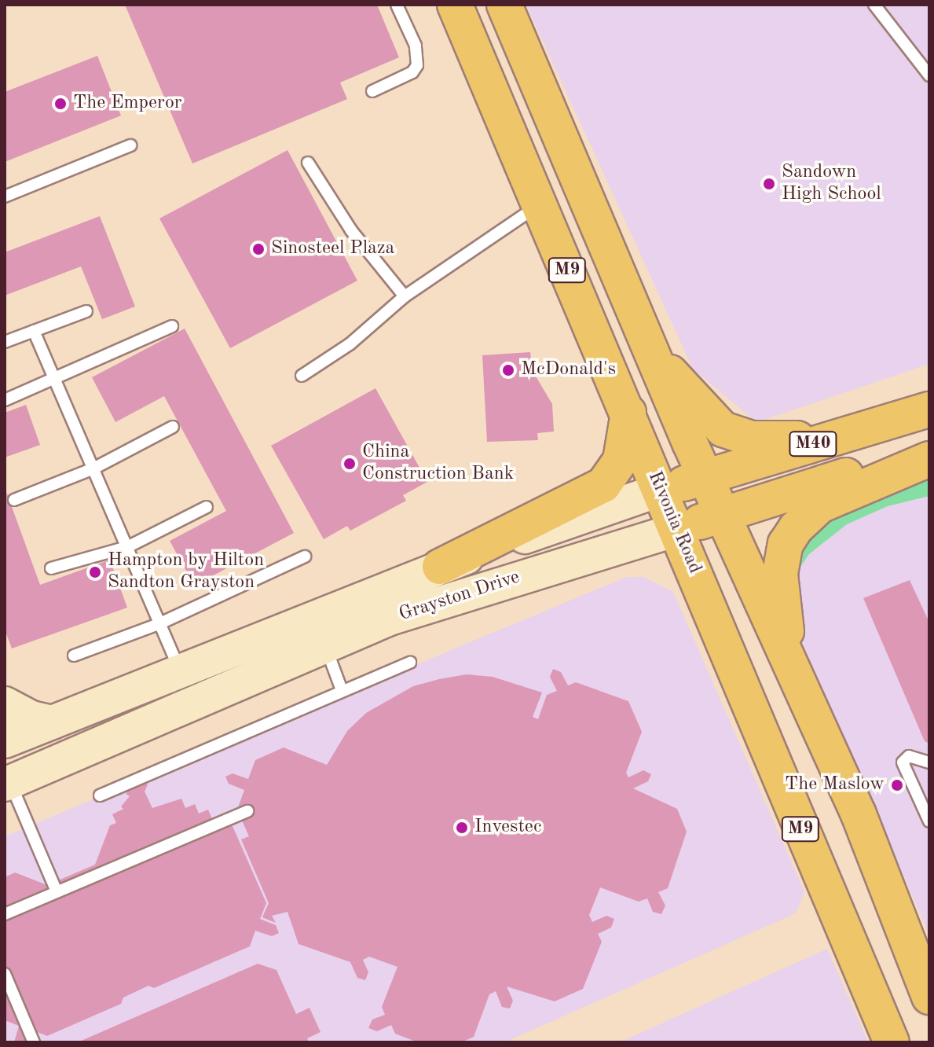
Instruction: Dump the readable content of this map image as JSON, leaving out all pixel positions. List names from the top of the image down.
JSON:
{
  "streets": {
    "main road": [
      "M9",
      "M40",
      "Rivonia Road",
      "Grayston Drive"
    ]
  },
  "crossings": [
    ["M9", "Grayston Drive"],
    ["Rivonia Road", "Grayston Drive"]
  ],
  "places": [
    "The Emperor",
    "Sandown High School",
    "Sinosteel Plaza",
    "McDonald's",
    "China Construction Bank",
    "Hampton by Hilton Sandton Grayston",
    "The Maslow",
    "Investec"
  ]
}
